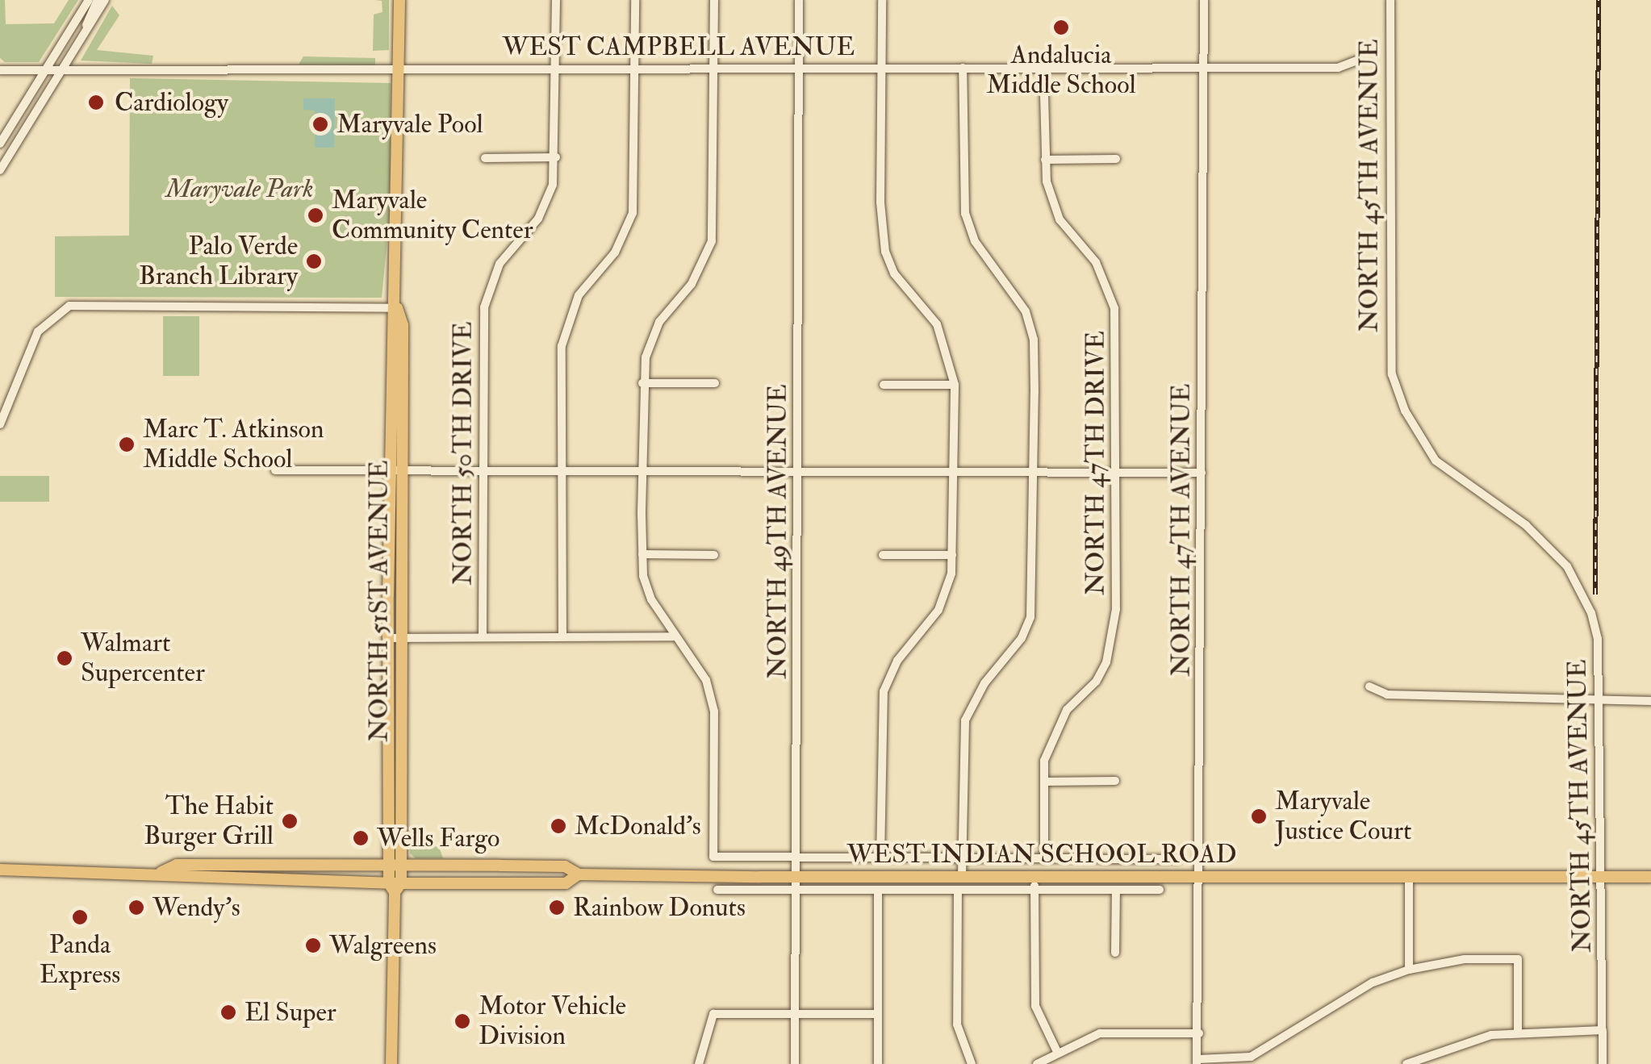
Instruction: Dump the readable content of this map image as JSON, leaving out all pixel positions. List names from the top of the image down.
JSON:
{
  "streets": {
    "main road": ["NORTH 51ST AVENUE", "WEST INDIAN SCHOOL ROAD"],
    "street": [
      "WEST CAMPBELL AVENUE",
      "NORTH 45TH AVENUE",
      "NORTH 50TH DRIVE",
      "NORTH 47TH DRIVE",
      "NORTH 47TH AVENUE",
      "NORTH 49TH AVENUE"
    ]
  },
  "crossings": [
    ["WEST CAMPBELL AVENUE", "NORTH 50TH DRIVE"],
    ["WEST CAMPBELL AVENUE", "NORTH 47TH DRIVE"],
    ["WEST CAMPBELL AVENUE", "NORTH 47TH AVENUE"],
    ["WEST CAMPBELL AVENUE", "NORTH 49TH AVENUE"],
    ["WEST CAMPBELL AVENUE", "NORTH 51ST AVENUE"],
    ["NORTH 45TH AVENUE", "WEST INDIAN SCHOOL ROAD"],
    ["NORTH 47TH DRIVE", "WEST INDIAN SCHOOL ROAD"],
    ["NORTH 47TH AVENUE", "WEST INDIAN SCHOOL ROAD"],
    ["NORTH 49TH AVENUE", "WEST INDIAN SCHOOL ROAD"],
    ["NORTH 51ST AVENUE", "WEST INDIAN SCHOOL ROAD"]
  ],
  "parks": ["Maryvale Park"],
  "places": [
    "Andalucia Middle School",
    "Cardiology",
    "Maryvale Pool",
    "Maryvale Community Center",
    "Palo Verde Branch Library",
    "Marc T. Atkinson Middle School",
    "Walmart Supercenter",
    "Maryvale Justice Court",
    "The Habit Burger Grill",
    "McDonald's",
    "Wells Fargo",
    "Wendy's",
    "Rainbow Donuts",
    "Panda Express",
    "Walgreens",
    "El Super",
    "Motor Vehicle Division"
  ]
}
